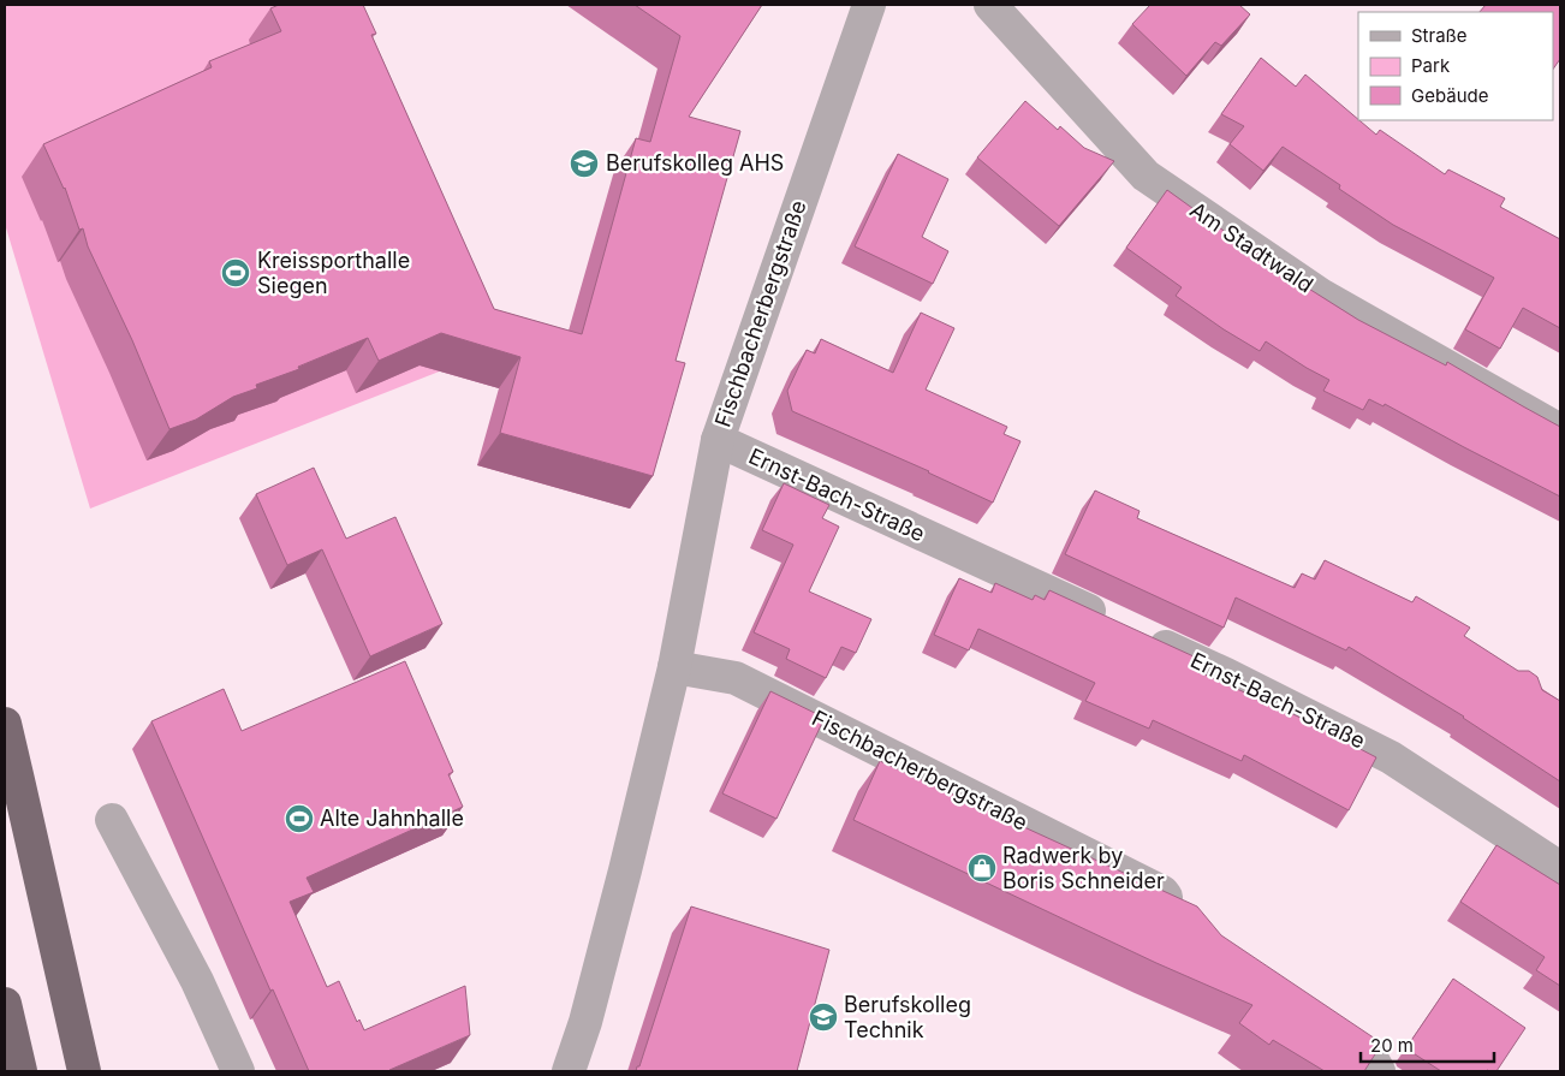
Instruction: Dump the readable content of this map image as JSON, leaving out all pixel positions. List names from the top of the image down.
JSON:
{
  "streets": {
    "street": ["Am Stadtwald", "Fischbacherbergstraße", "Ernst-Bach-Straße"]
  },
  "crossings": [
    ["Fischbacherbergstraße", "Ernst-Bach-Straße"]
  ],
  "places": {
    "school or university": ["Berufskolleg AHS", "Berufskolleg Technik"],
    "sports": ["Kreissporthalle Siegen", "Alte Jahnhalle"],
    "shop": ["Radwerk by Boris Schneider"]
  },
  "legend": ["Straße", "Park", "Gebäude"],
  "scale_bar": "20 m"
}
